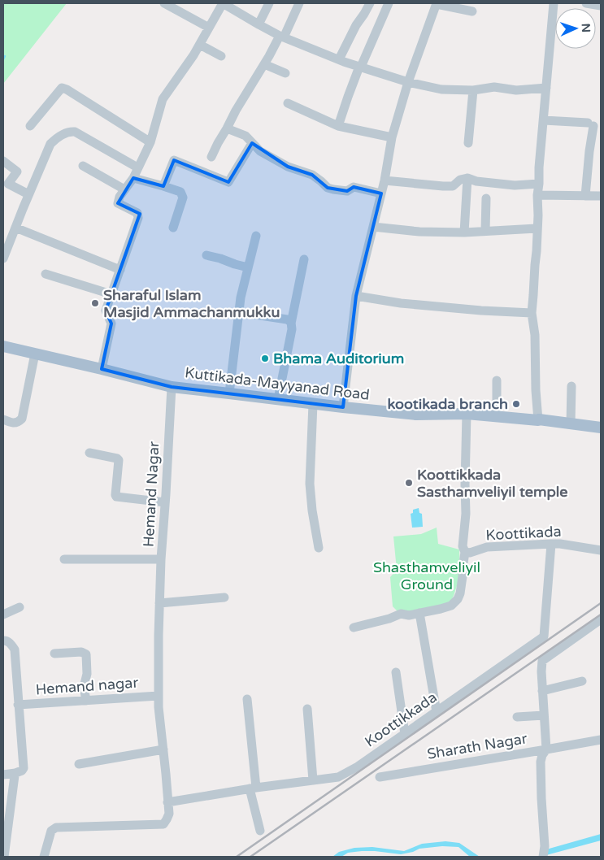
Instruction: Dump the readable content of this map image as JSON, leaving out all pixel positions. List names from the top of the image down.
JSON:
{
  "streets": {
    "main road": ["Kuttikada-Mayyanad Road"],
    "street": [
      "Hemand Nagar",
      "Koottikada",
      "Hemand nagar",
      "Koottikkada",
      "Sharath Nagar"
    ]
  },
  "crossings": [
    ["Kuttikada-Mayyanad Road", "Hemand Nagar"],
    ["Kuttikada-Mayyanad Road", "Koottikada"],
    ["Hemand Nagar", "Hemand nagar"],
    ["Hemand Nagar", "Koottikkada"],
    ["Koottikada", "Koottikkada"]
  ],
  "parks": ["Shasthamveliyil Ground"],
  "places": [
    "Sharaful Islam Masjid Ammachanmukku",
    "Bhama Auditorium",
    "kootikada branch",
    "Koottikkada Sasthamveliyil temple"
  ],
  "north": "right"
}
